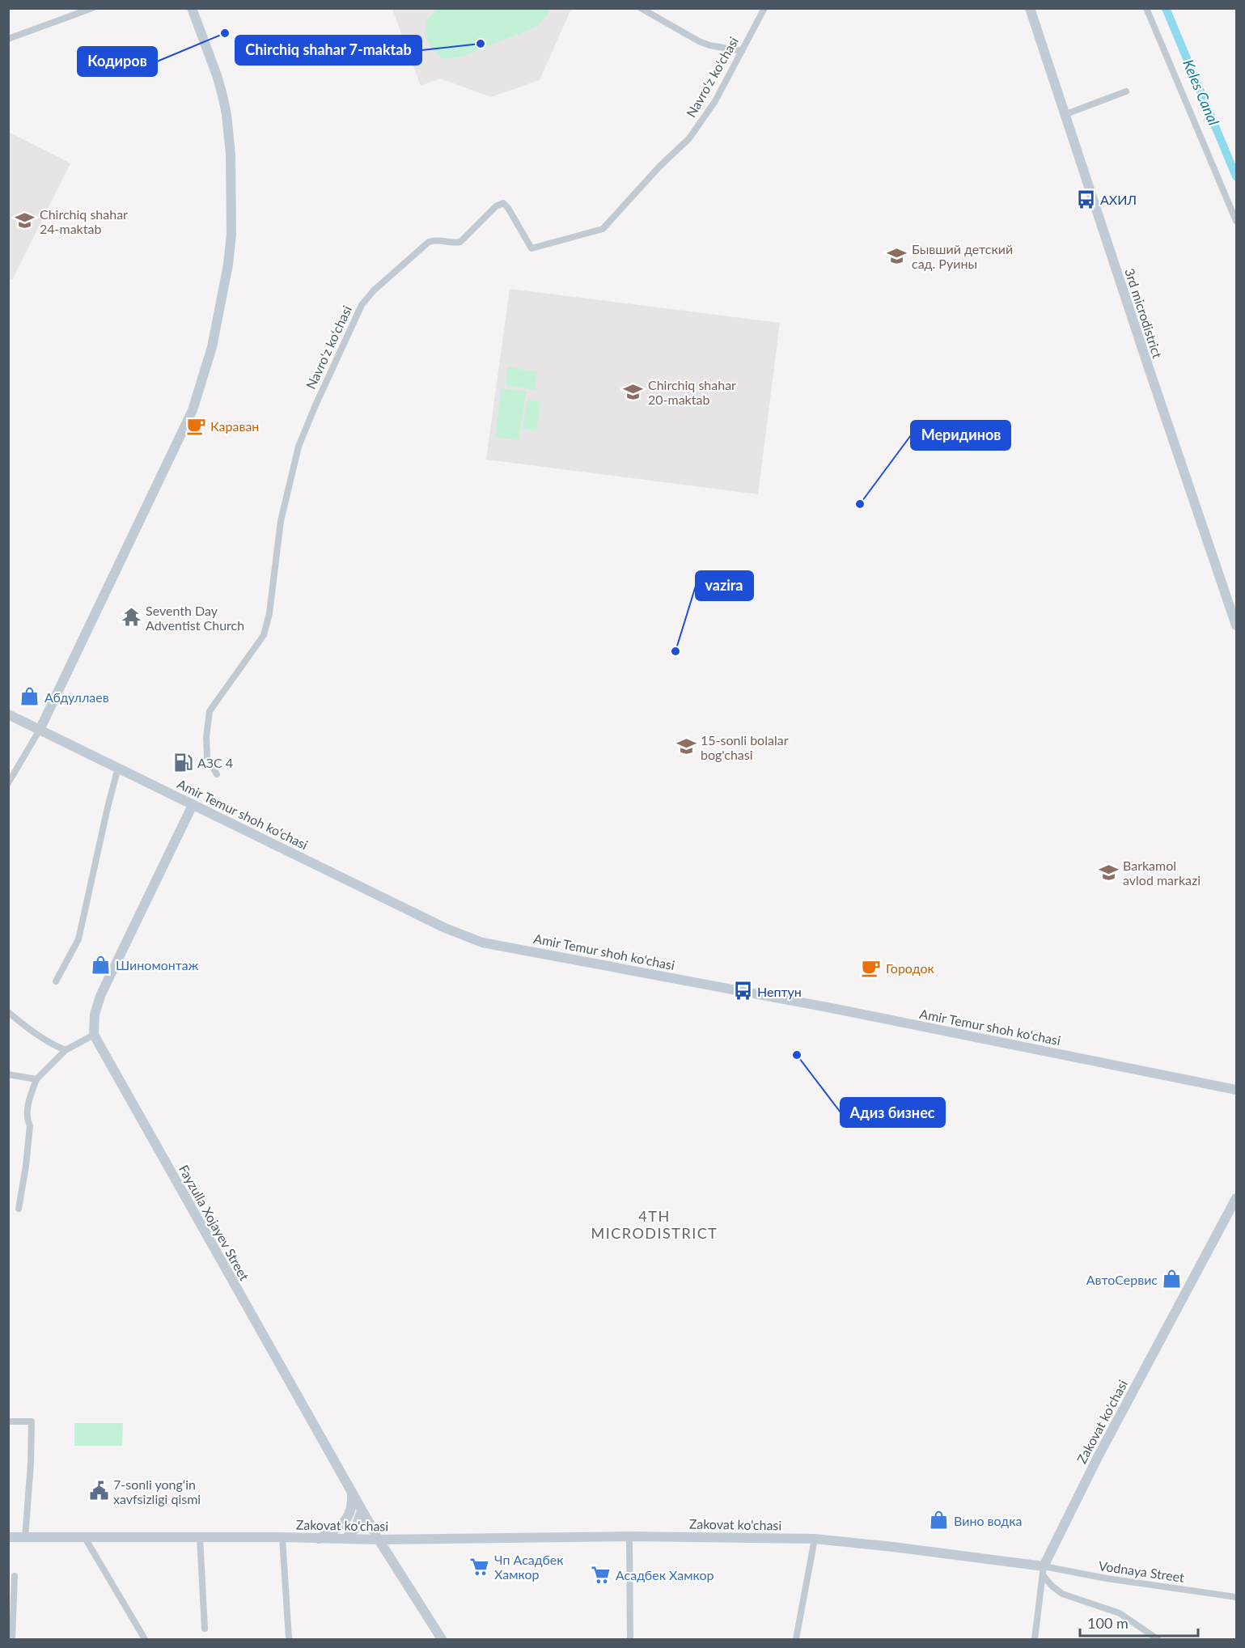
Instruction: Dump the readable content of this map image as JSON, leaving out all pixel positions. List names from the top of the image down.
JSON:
{
  "streets": {
    "main road": [
      "3rd microdistrict",
      "Amir Temur shoh ko‘chasi",
      "Fayzulla Xojayev Street",
      "Zakovat ko'chasi"
    ],
    "street": ["Navro‘z ko‘chasi", "Vodnaya Street"]
  },
  "crossings": [
    ["Fayzulla Xojayev Street", "Zakovat ko'chasi"],
    ["Zakovat ko'chasi", "Vodnaya Street"]
  ],
  "districts": ["4TH MICRODISTRICT"],
  "water": ["Keles Canal"],
  "places": {
    "other": [
      "Кодиров",
      "Chirchiq shahar 7-maktab",
      "Меридинов",
      "vazira",
      "Адиз бизнес"
    ],
    "bus stop": ["АХИЛ", "Нептун"],
    "school or university": [
      "Chirchiq shahar 24-maktab",
      "Бывший детский сад. Руины",
      "Chirchiq shahar 20-maktab",
      "15-sonli bolalar bog'chasi",
      "Barkamol avlod markazi"
    ],
    "cafe": ["Караван", "Городок"],
    "temple": ["Seventh Day Adventist Church"],
    "shop": [
      "Абдуллаев",
      "Шиномонтаж",
      "АвтоСервис",
      "Вино водка"
    ],
    "fuel station": ["АЗС 4"],
    "public building": ["7-sonli yong‘in xavfsizligi qismi"],
    "supermarket": ["Чп Асадбек Хамкор", "Асадбек Хамкор"]
  },
  "scale_bar": "100 m"
}
